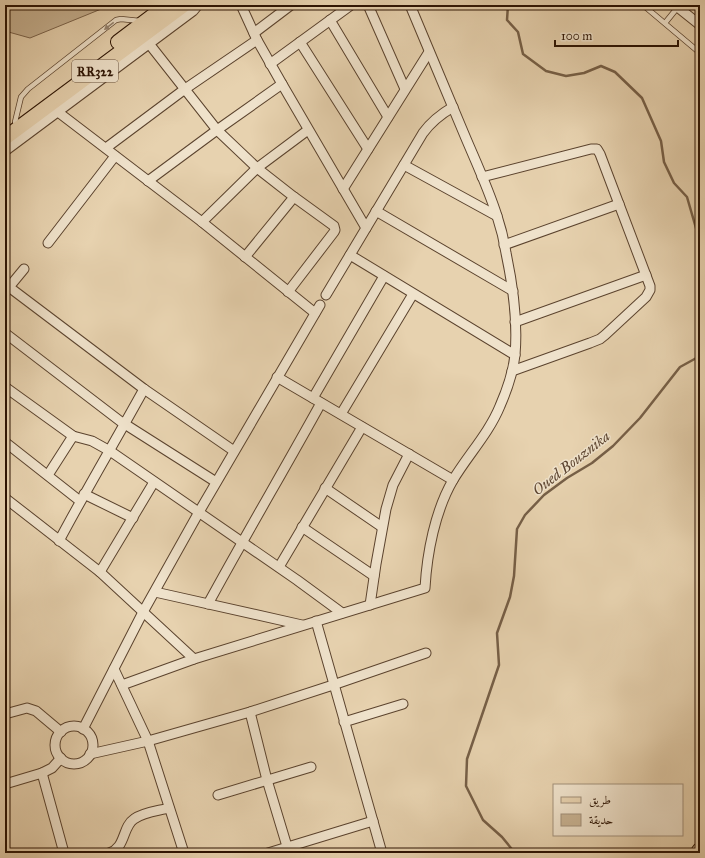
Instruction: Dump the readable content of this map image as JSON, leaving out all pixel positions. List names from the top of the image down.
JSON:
{
  "streets": {
    "main road": ["RR322"]
  },
  "water": ["Oued Bouznika"],
  "legend": ["طريق", "حديقة"],
  "scale_bar": "100 m"
}
